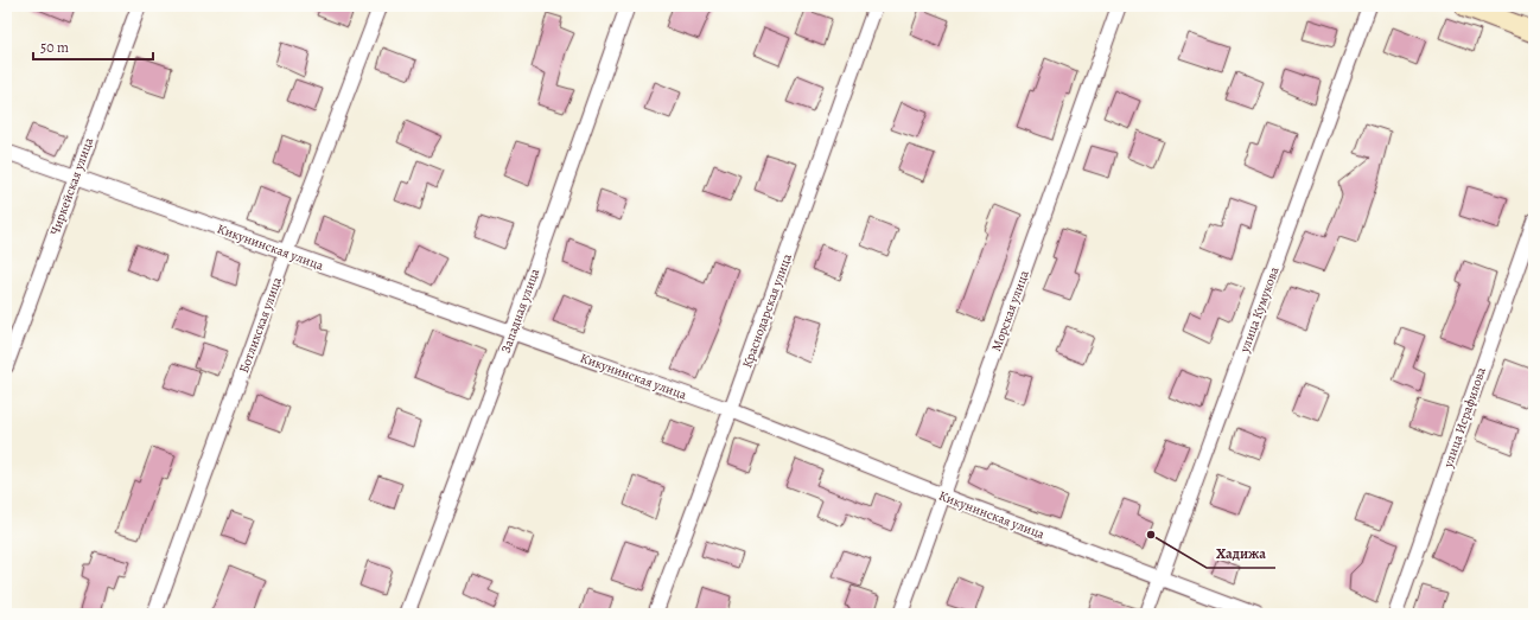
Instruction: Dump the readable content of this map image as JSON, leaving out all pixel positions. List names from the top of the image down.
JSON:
{
  "streets": {
    "street": [
      "Чиркейская улица",
      "Кикунинская улица",
      "улица Кумукова",
      "Западная улица",
      "Краснодарская улица",
      "Морская улица",
      "Ботлихская улица",
      "улица Исрафилова"
    ]
  },
  "crossings": [
    ["Чиркейская улица", "Кикунинская улица"],
    ["Кикунинская улица", "улица Кумукова"],
    ["Кикунинская улица", "Западная улица"],
    ["Кикунинская улица", "Краснодарская улица"],
    ["Кикунинская улица", "Морская улица"],
    ["Кикунинская улица", "Ботлихская улица"]
  ],
  "places": ["Хадижа"],
  "scale_bar": "50 m"
}
